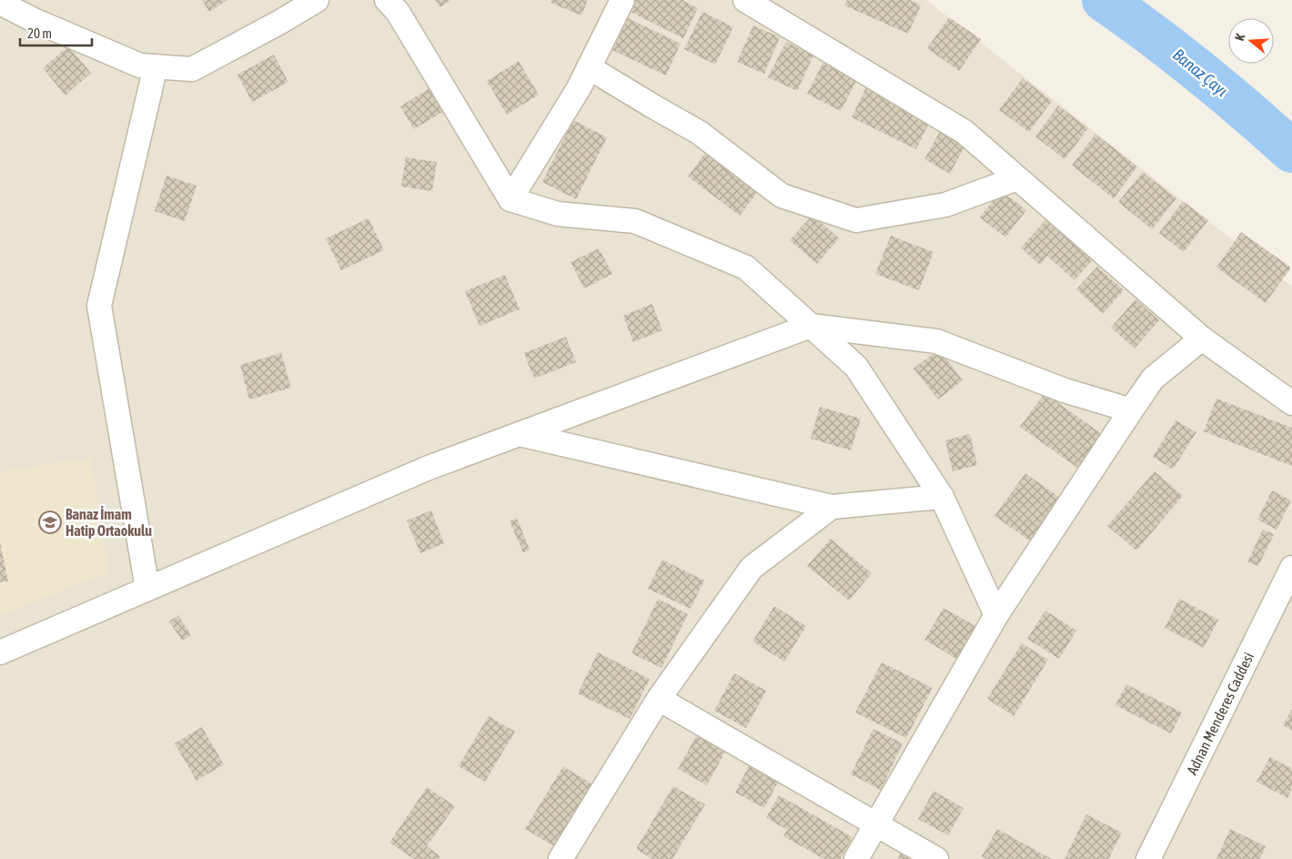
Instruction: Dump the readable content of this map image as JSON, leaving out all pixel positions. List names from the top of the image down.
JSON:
{
  "streets": {
    "street": ["Adnan Menderes Caddesi"]
  },
  "water": ["Banaz Çayı"],
  "places": {
    "school or university": ["Banaz İmam Hatip Ortaokulu"]
  },
  "scale_bar": "20 m",
  "north": "left"
}
